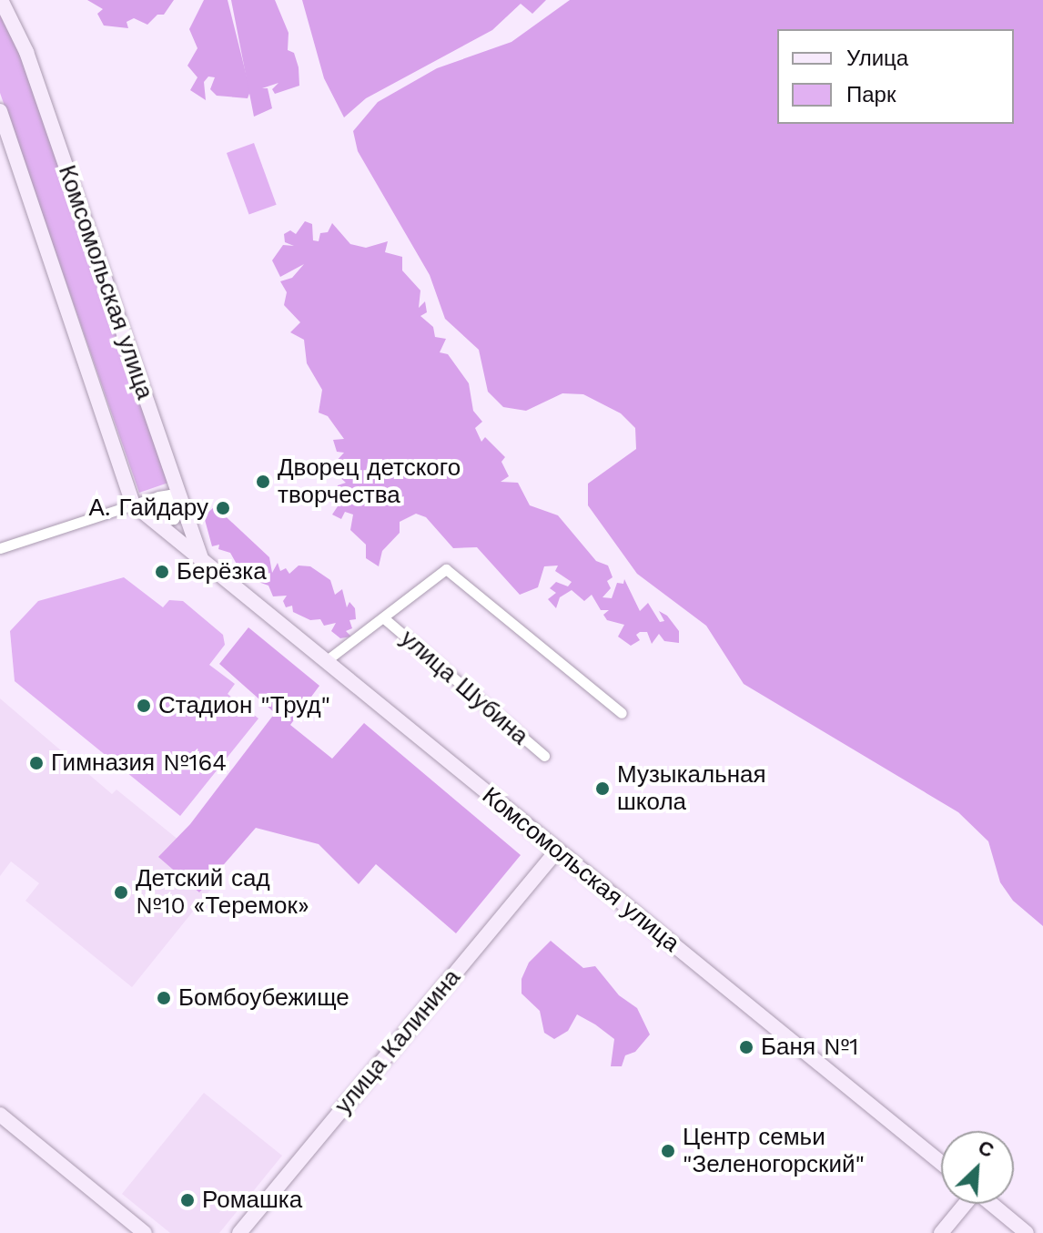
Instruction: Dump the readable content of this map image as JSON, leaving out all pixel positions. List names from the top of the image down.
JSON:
{
  "streets": {
    "street": ["Комсомольская улица", "улица Шубина", "улица Калинина"]
  },
  "crossings": [
    ["Комсомольская улица", "улица Калинина"]
  ],
  "places": [
    "Дворец детского творчества",
    "А. Гайдару",
    "Берёзка",
    "Стадион \"Труд\"",
    "Гимназия №164",
    "Музыкальная школа",
    "Детский сад №10 «Теремок»",
    "Бомбоубежище",
    "Баня №1",
    "Центр семьи \"Зеленогорский\"",
    "Ромашка"
  ],
  "legend": ["Улица", "Парк"],
  "north": "top right"
}
